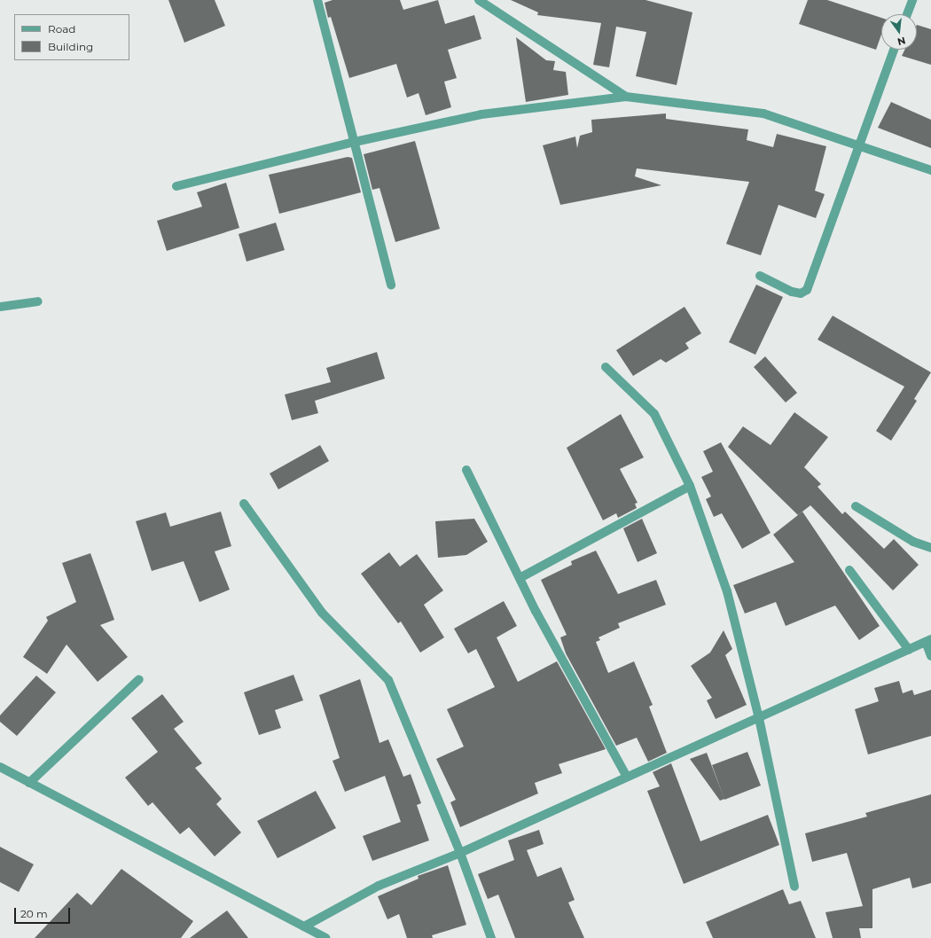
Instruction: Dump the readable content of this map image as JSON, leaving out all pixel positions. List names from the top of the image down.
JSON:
{
  "legend": ["Road", "Building"],
  "scale_bar": "20 m",
  "north": "bottom"
}
